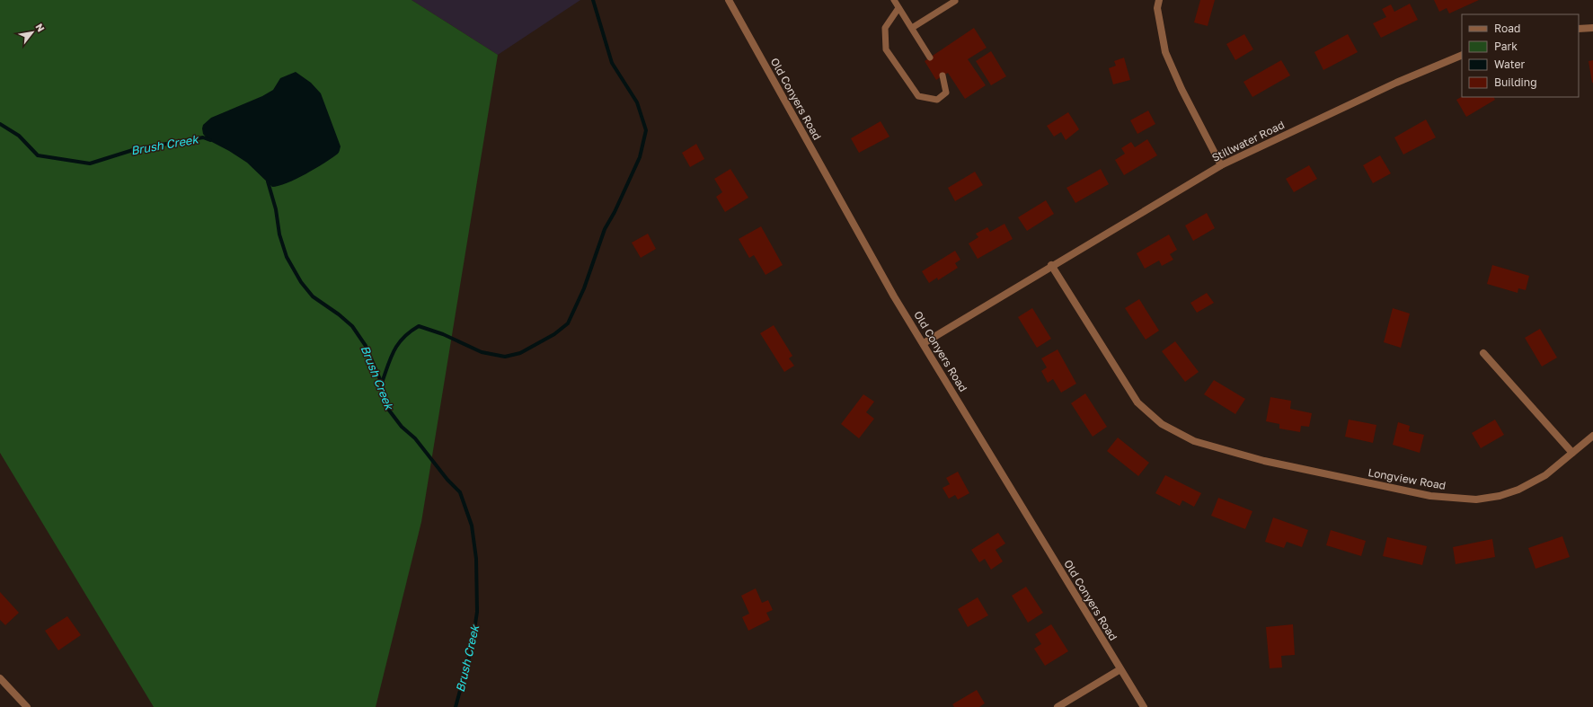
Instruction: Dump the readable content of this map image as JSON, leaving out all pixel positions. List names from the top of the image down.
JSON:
{
  "streets": {
    "street": ["Old Conyers Road", "Stillwater Road", "Longview Road"]
  },
  "crossings": [
    ["Old Conyers Road", "Stillwater Road"],
    ["Stillwater Road", "Longview Road"]
  ],
  "water": ["Brush Creek"],
  "legend": [
    "Road",
    "Park",
    "Water",
    "Building"
  ],
  "north": "top right"
}
